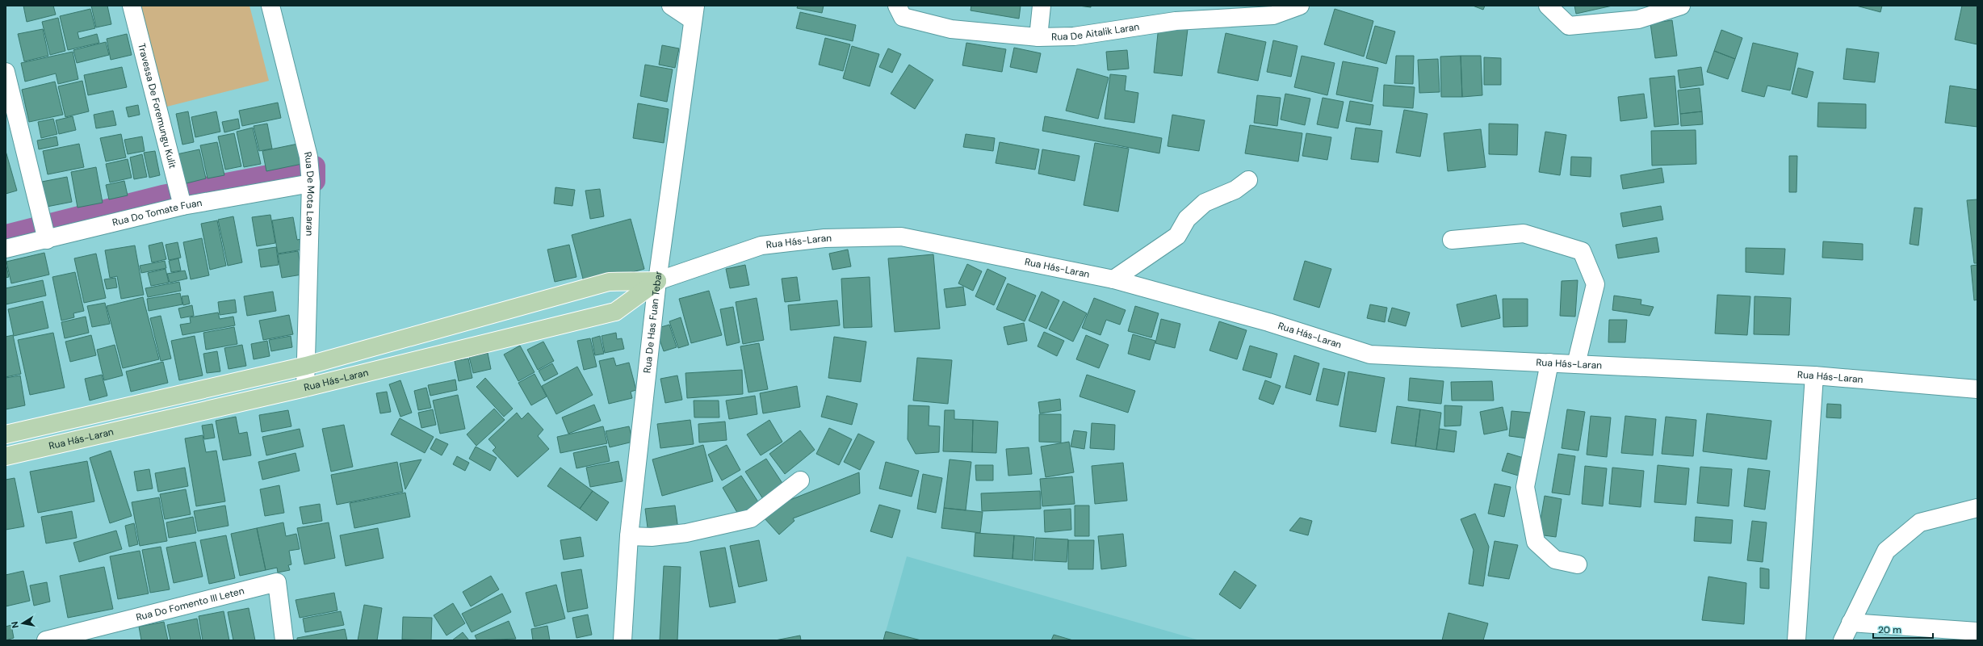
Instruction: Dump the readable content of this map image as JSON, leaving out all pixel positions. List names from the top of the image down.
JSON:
{
  "streets": {
    "main road": ["Rua Hás-Laran"],
    "street": [
      "Rua De Aitalik Laran",
      "Travessa De Foremungu Kulit",
      "Rua De Mota Laran",
      "Rua Do Tomate Fuan",
      "Rua De Has Fuan Tebar",
      "Rua Do Fomento III Leten"
    ]
  },
  "crossings": [
    ["Travessa De Foremungu Kulit", "Rua Do Tomate Fuan"],
    ["Rua De Mota Laran", "Rua Do Tomate Fuan"],
    ["Rua De Mota Laran", "Rua Hás-Laran"],
    ["Rua Hás-Laran", "Rua De Has Fuan Tebar"]
  ],
  "scale_bar": "20 m",
  "north": "left"
}
